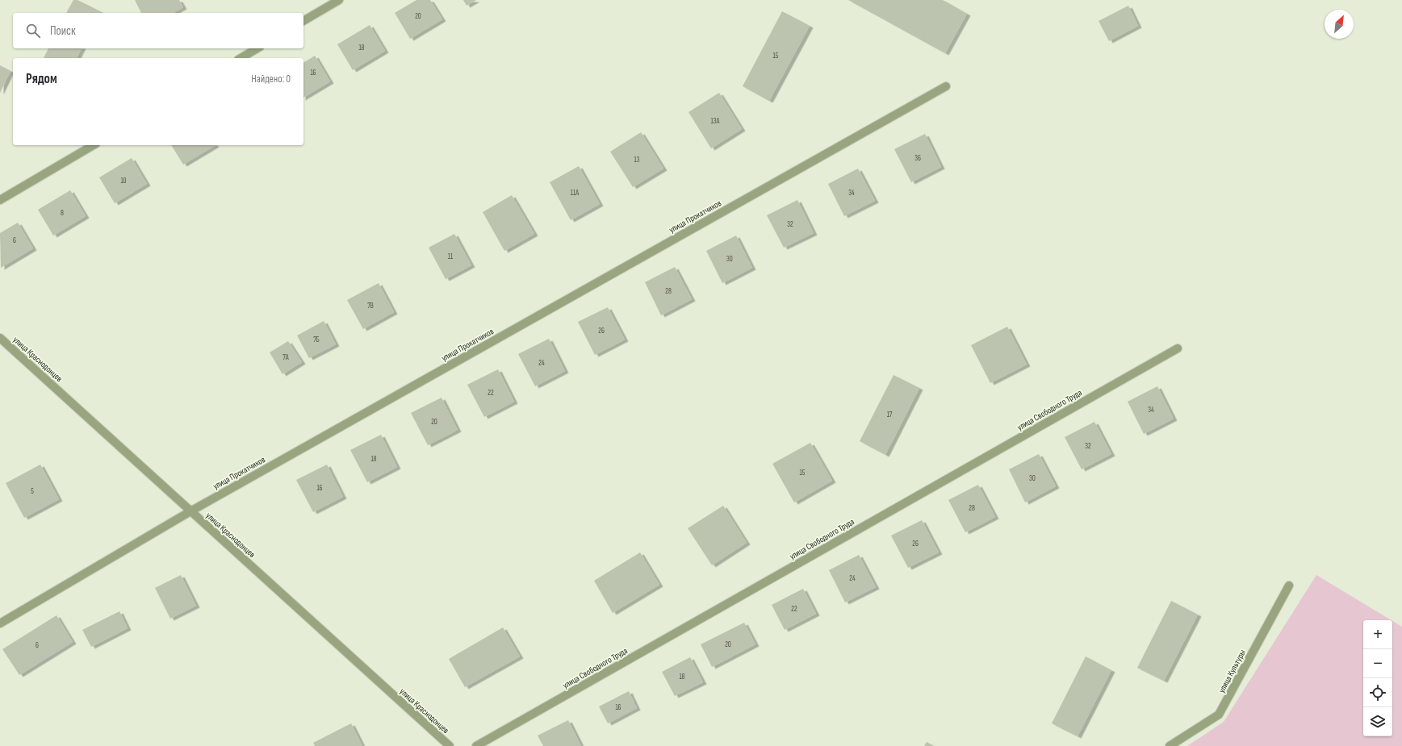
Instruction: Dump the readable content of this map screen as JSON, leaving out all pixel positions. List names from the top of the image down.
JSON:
{
  "streets": {
    "street": [
      "улица Прокатчиков",
      "улица Краснодонцев",
      "улица Свободного Труда",
      "улица Культуры"
    ]
  },
  "crossings": [
    ["улица Прокатчиков", "улица Краснодонцев"]
  ],
  "house_numbers": [
    "20",
    "18",
    "15",
    "16",
    "13А",
    "36",
    "13",
    "10",
    "11А",
    "34",
    "8",
    "32",
    "6",
    "11",
    "30",
    "28",
    "7В",
    "26",
    "7Б",
    "7А",
    "24",
    "22",
    "34",
    "17",
    "20",
    "32",
    "18",
    "15",
    "30",
    "16",
    "5",
    "28",
    "26",
    "24",
    "22",
    "20",
    "6",
    "18",
    "16"
  ],
  "north": "top right",
  "page": {
    "search": "Поиск",
    "heading": ["Рядом", "Найдено: 0"],
    "map_buttons": ["+", "−"]
  }
}
